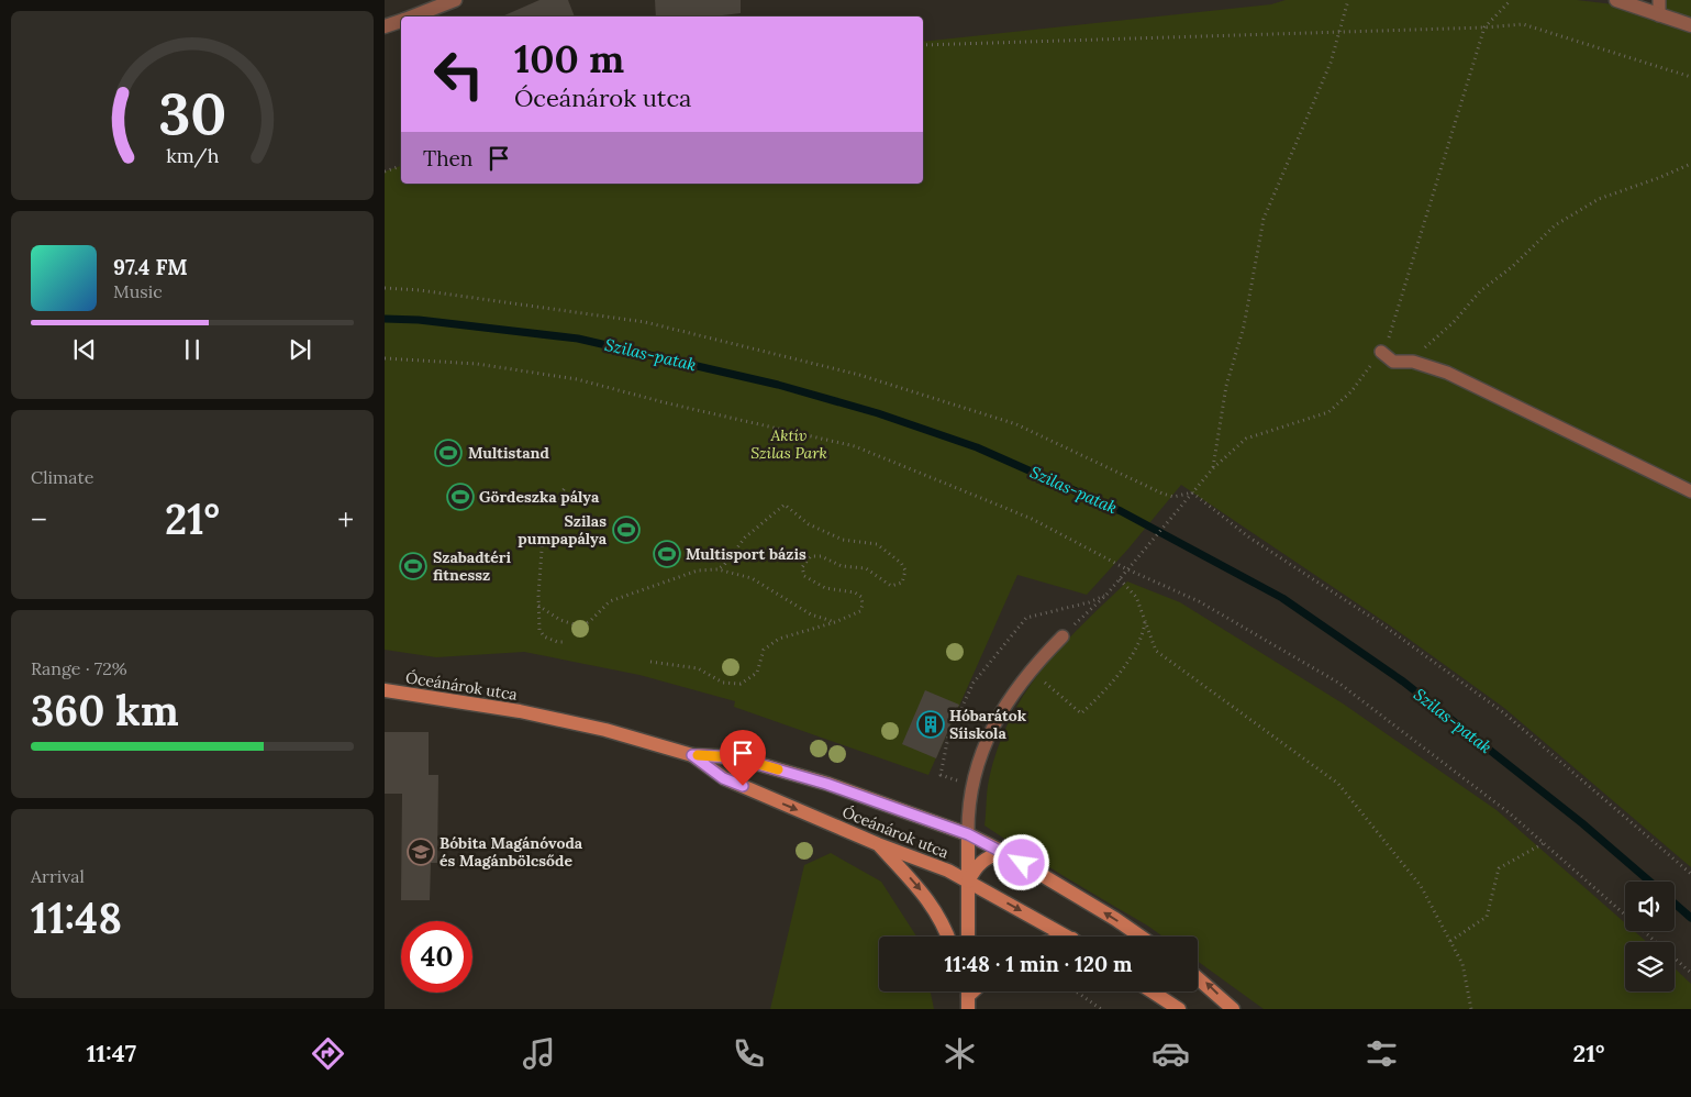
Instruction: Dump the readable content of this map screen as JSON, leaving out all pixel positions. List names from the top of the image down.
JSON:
{
  "streets": {
    "street": ["Óceánárok utca"]
  },
  "water": ["Szilas-patak"],
  "parks": ["Aktív Szilas Park"],
  "places": {
    "sports": [
      "Multistand",
      "Gördeszka pálya",
      "Szilas pumpapálya",
      "Multisport bázis",
      "Szabadtéri fitnessz"
    ],
    "building": ["Hóbarátok Síiskola"],
    "school or university": ["Bóbita Magánóvoda és Magánbölcsőde"]
  },
  "page": {
    "turn": ["100 m", "Óceánárok utca"],
    "then": "Then",
    "song": ["97.4 FM", "Music"],
    "tile": [
      "Climate",
      ["Range · 72%", "360 km"],
      ["Arrival", "11:48"]
    ],
    "heat": ["−", "21°", "+"],
    "limit": "40",
    "trip": "11:48 · 1 min · 120 m",
    "tabs": ["11:47", "21°"],
    "gauge": ["30", "km/h"]
  }
}
